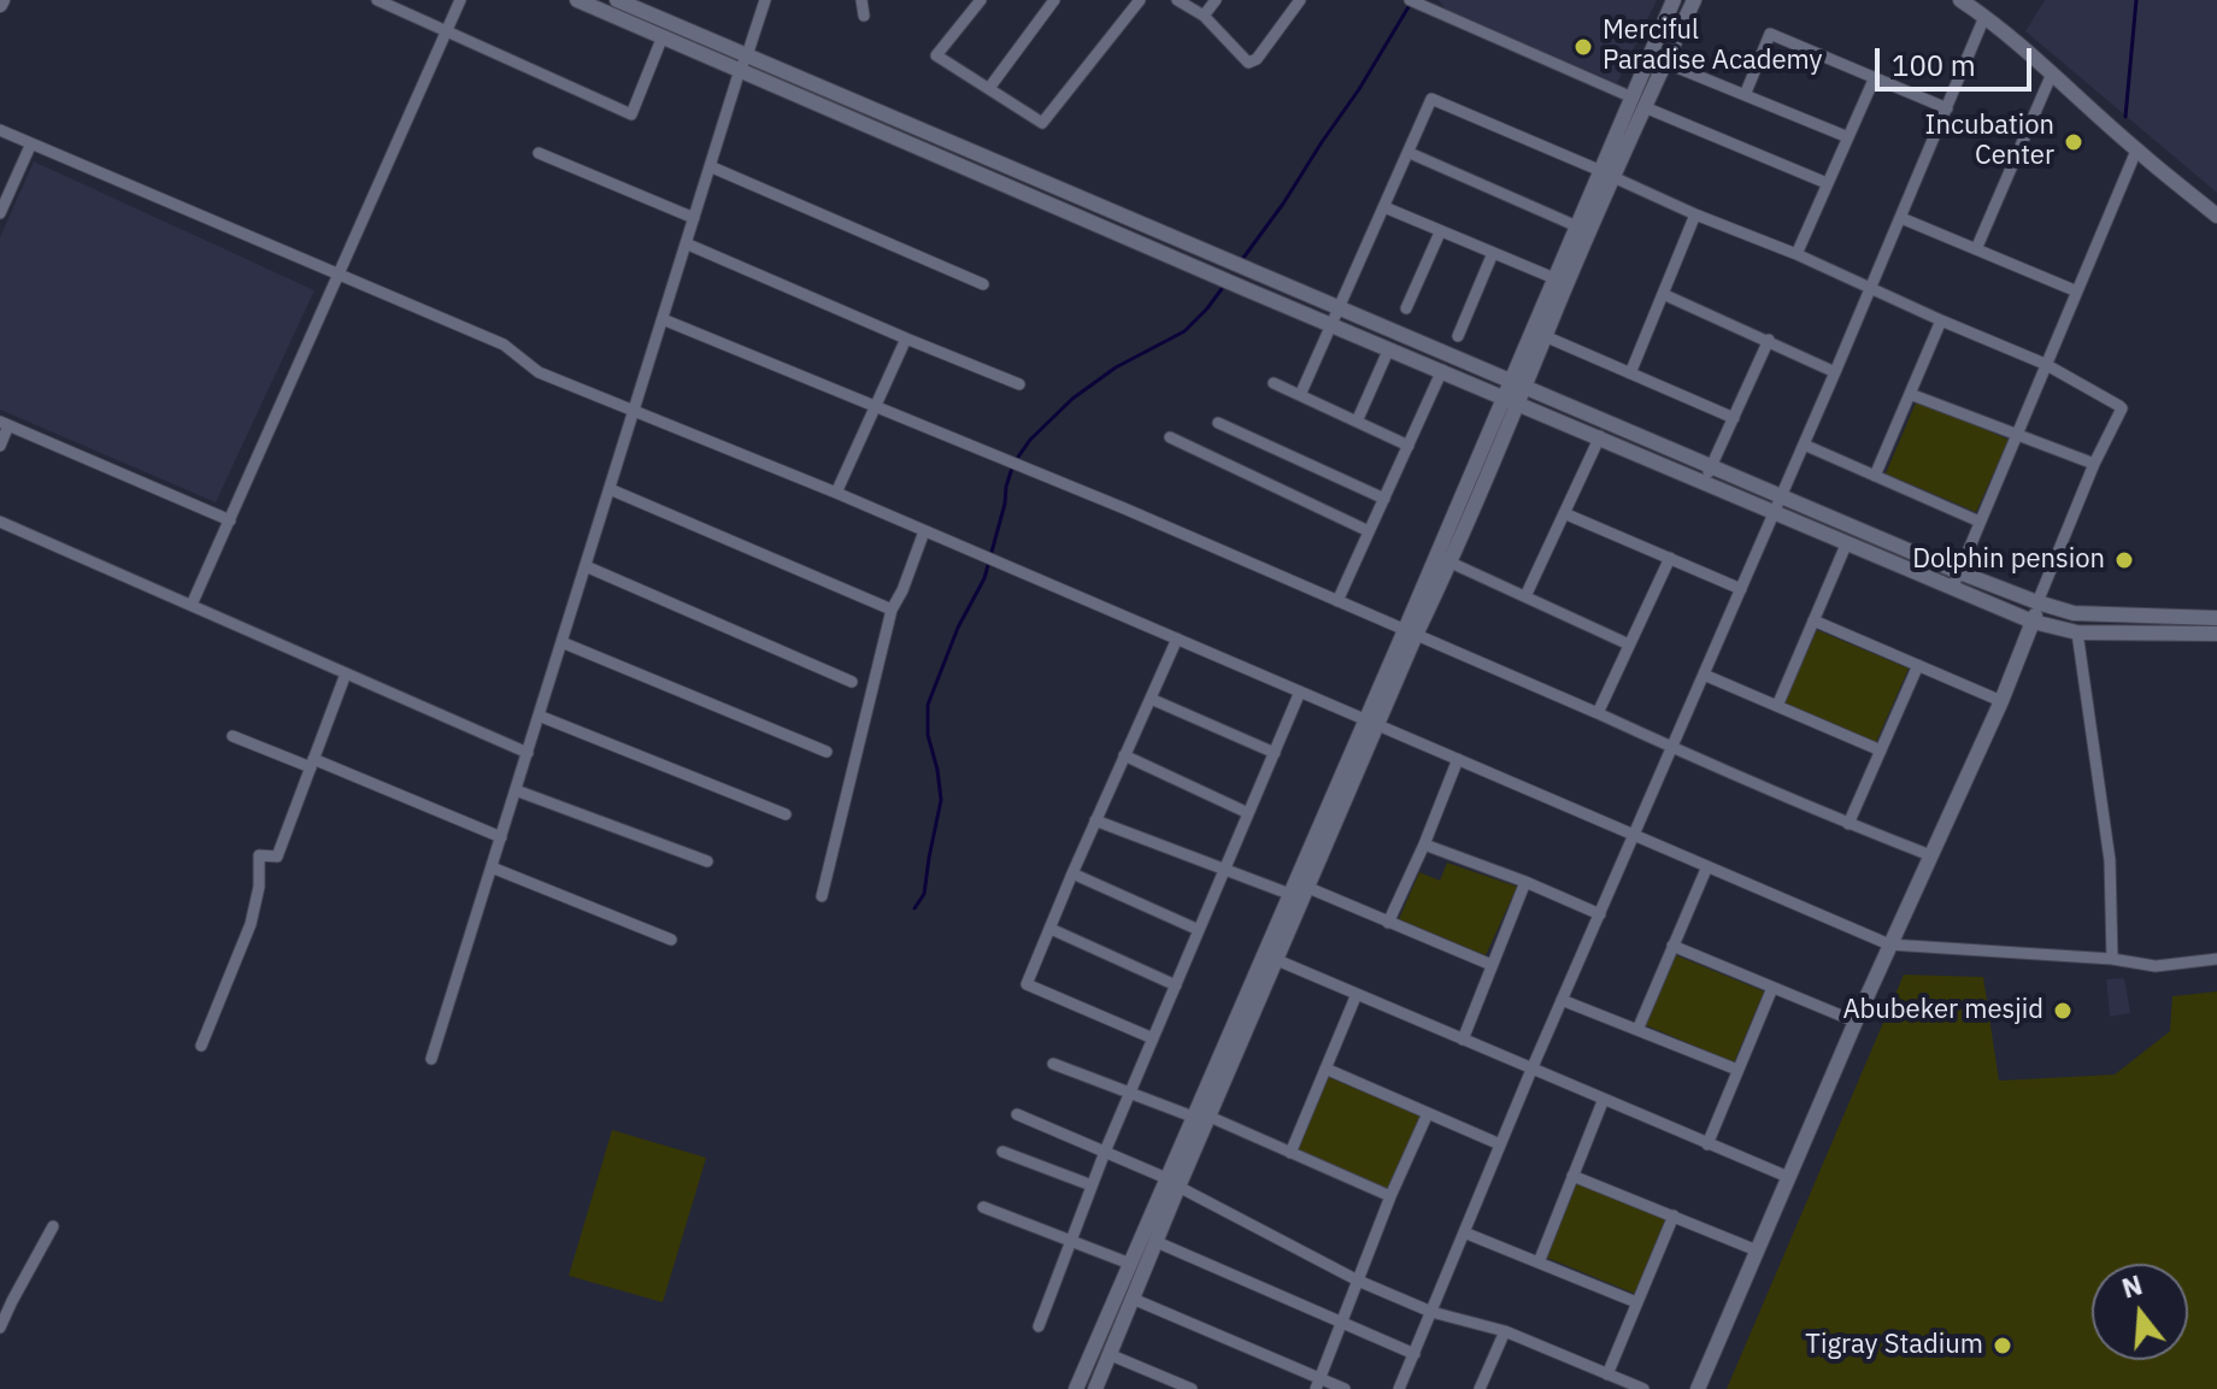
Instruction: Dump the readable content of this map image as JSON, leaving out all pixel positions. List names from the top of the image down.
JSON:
{
  "places": [
    "Merciful Paradise Academy",
    "Incubation Center",
    "Dolphin pension",
    "Abubeker mesjid",
    "Tigray Stadium"
  ],
  "scale_bar": "100 m",
  "north": "top"
}
